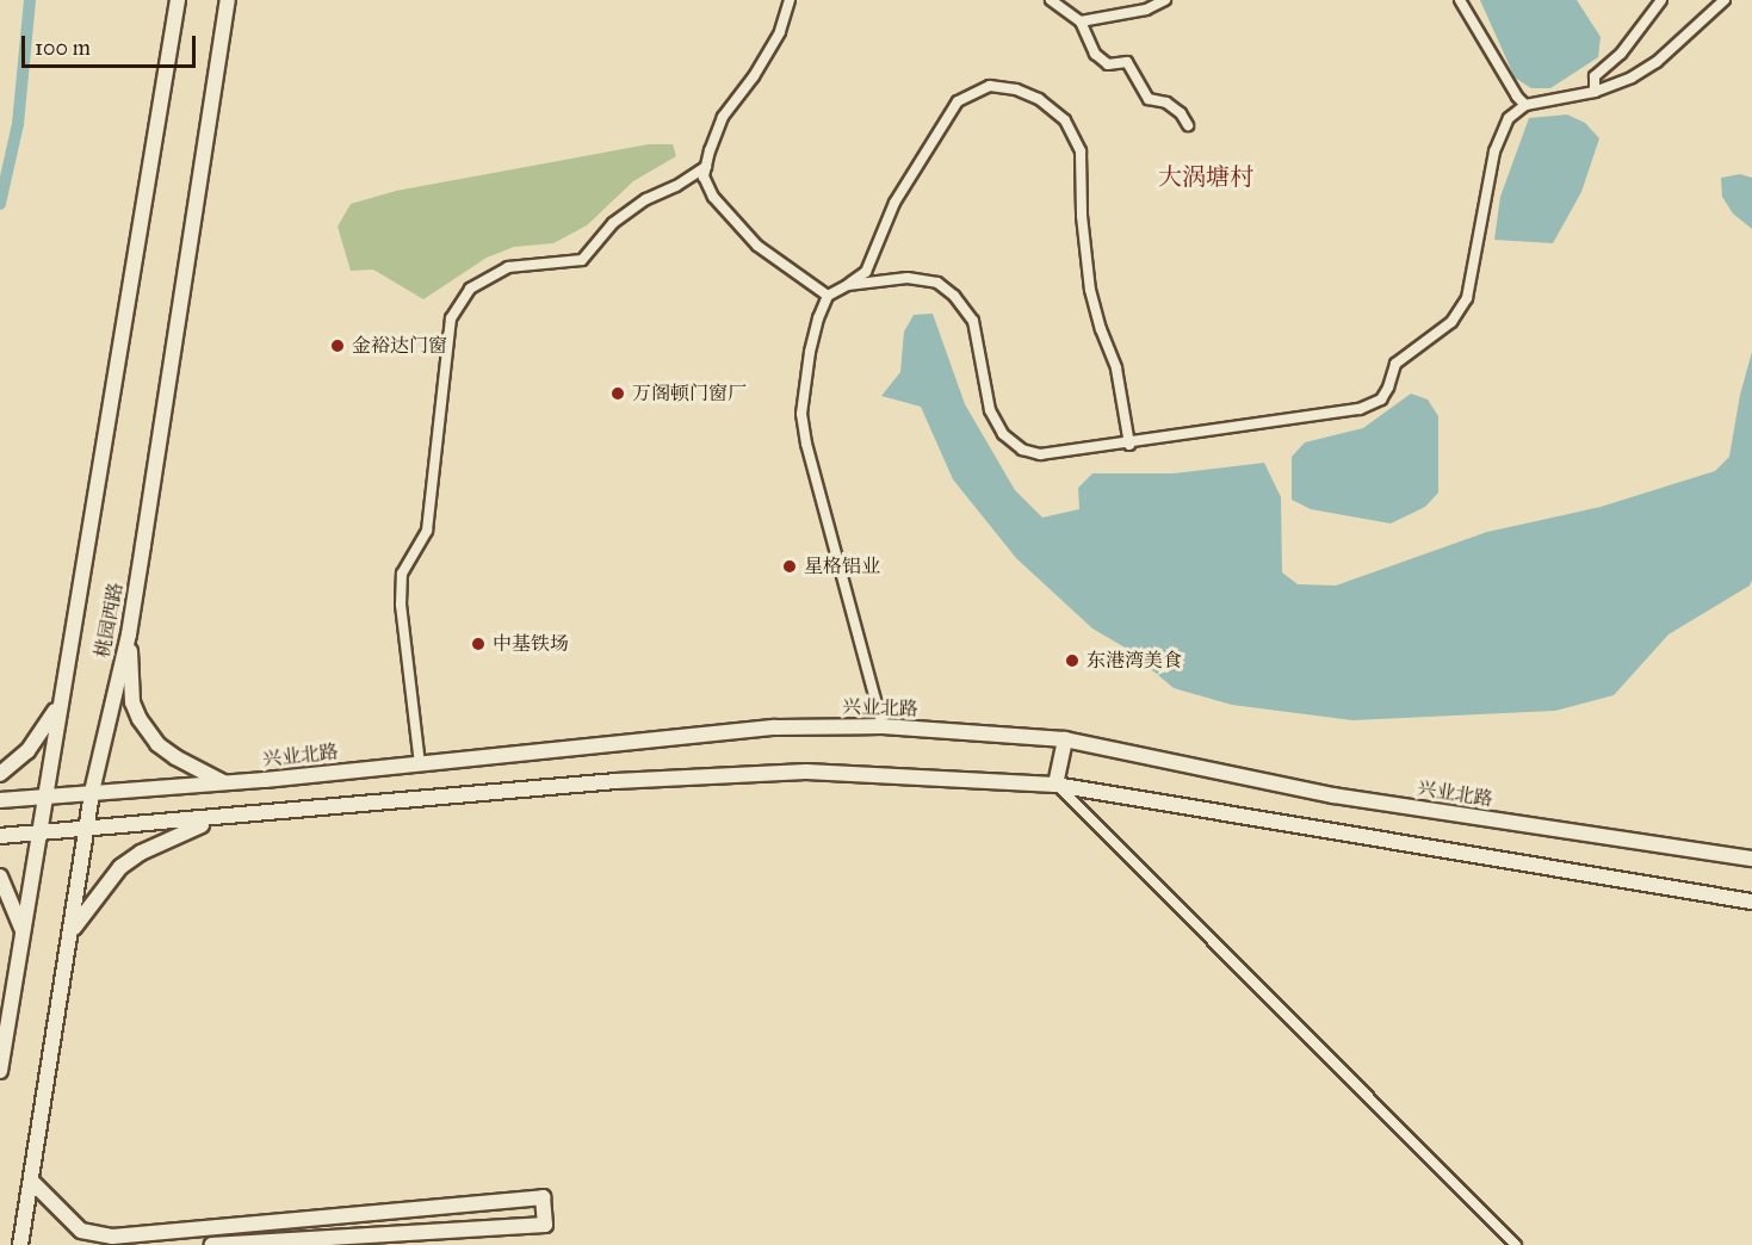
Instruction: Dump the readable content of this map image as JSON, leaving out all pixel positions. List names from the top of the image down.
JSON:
{
  "streets": {
    "main road": ["桃园西路", "兴业北路"]
  },
  "crossings": [
    ["桃园西路", "兴业北路"]
  ],
  "districts": ["大涡塘村"],
  "places": [
    "金裕达门窗",
    "万阁顿门窗厂",
    "星格铝业",
    "中基铁场",
    "东港湾美食"
  ],
  "scale_bar": "100 m"
}
